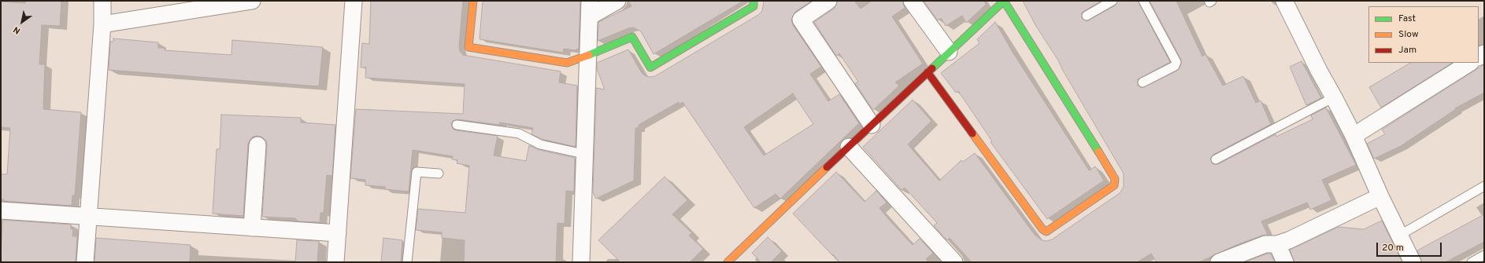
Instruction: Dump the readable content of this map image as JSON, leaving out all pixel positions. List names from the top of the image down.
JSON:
{
  "legend": ["Fast", "Slow", "Jam"],
  "scale_bar": "20 m",
  "north": "bottom left"
}
